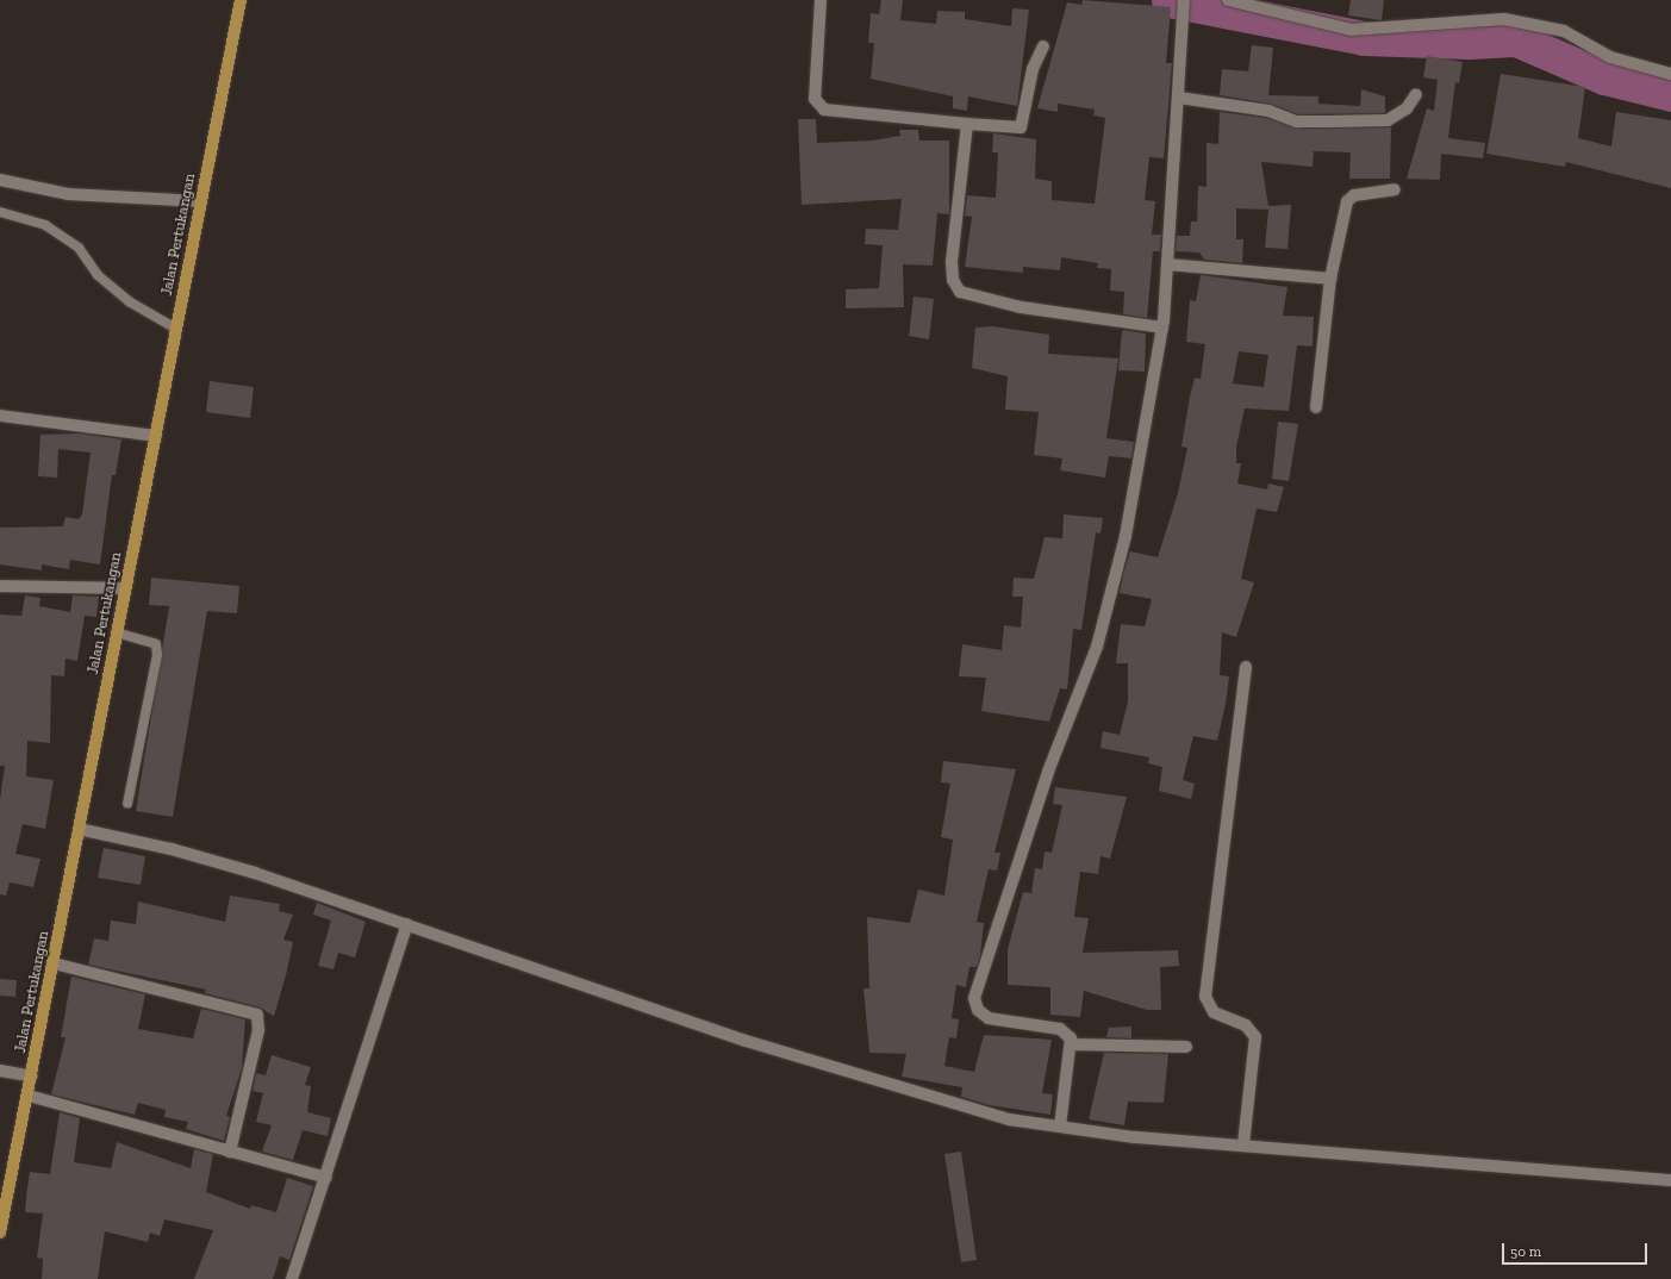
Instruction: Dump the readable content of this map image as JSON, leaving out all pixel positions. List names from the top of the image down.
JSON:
{
  "streets": {
    "main road": ["Jalan Pertukangan"]
  },
  "scale_bar": "50 m"
}
